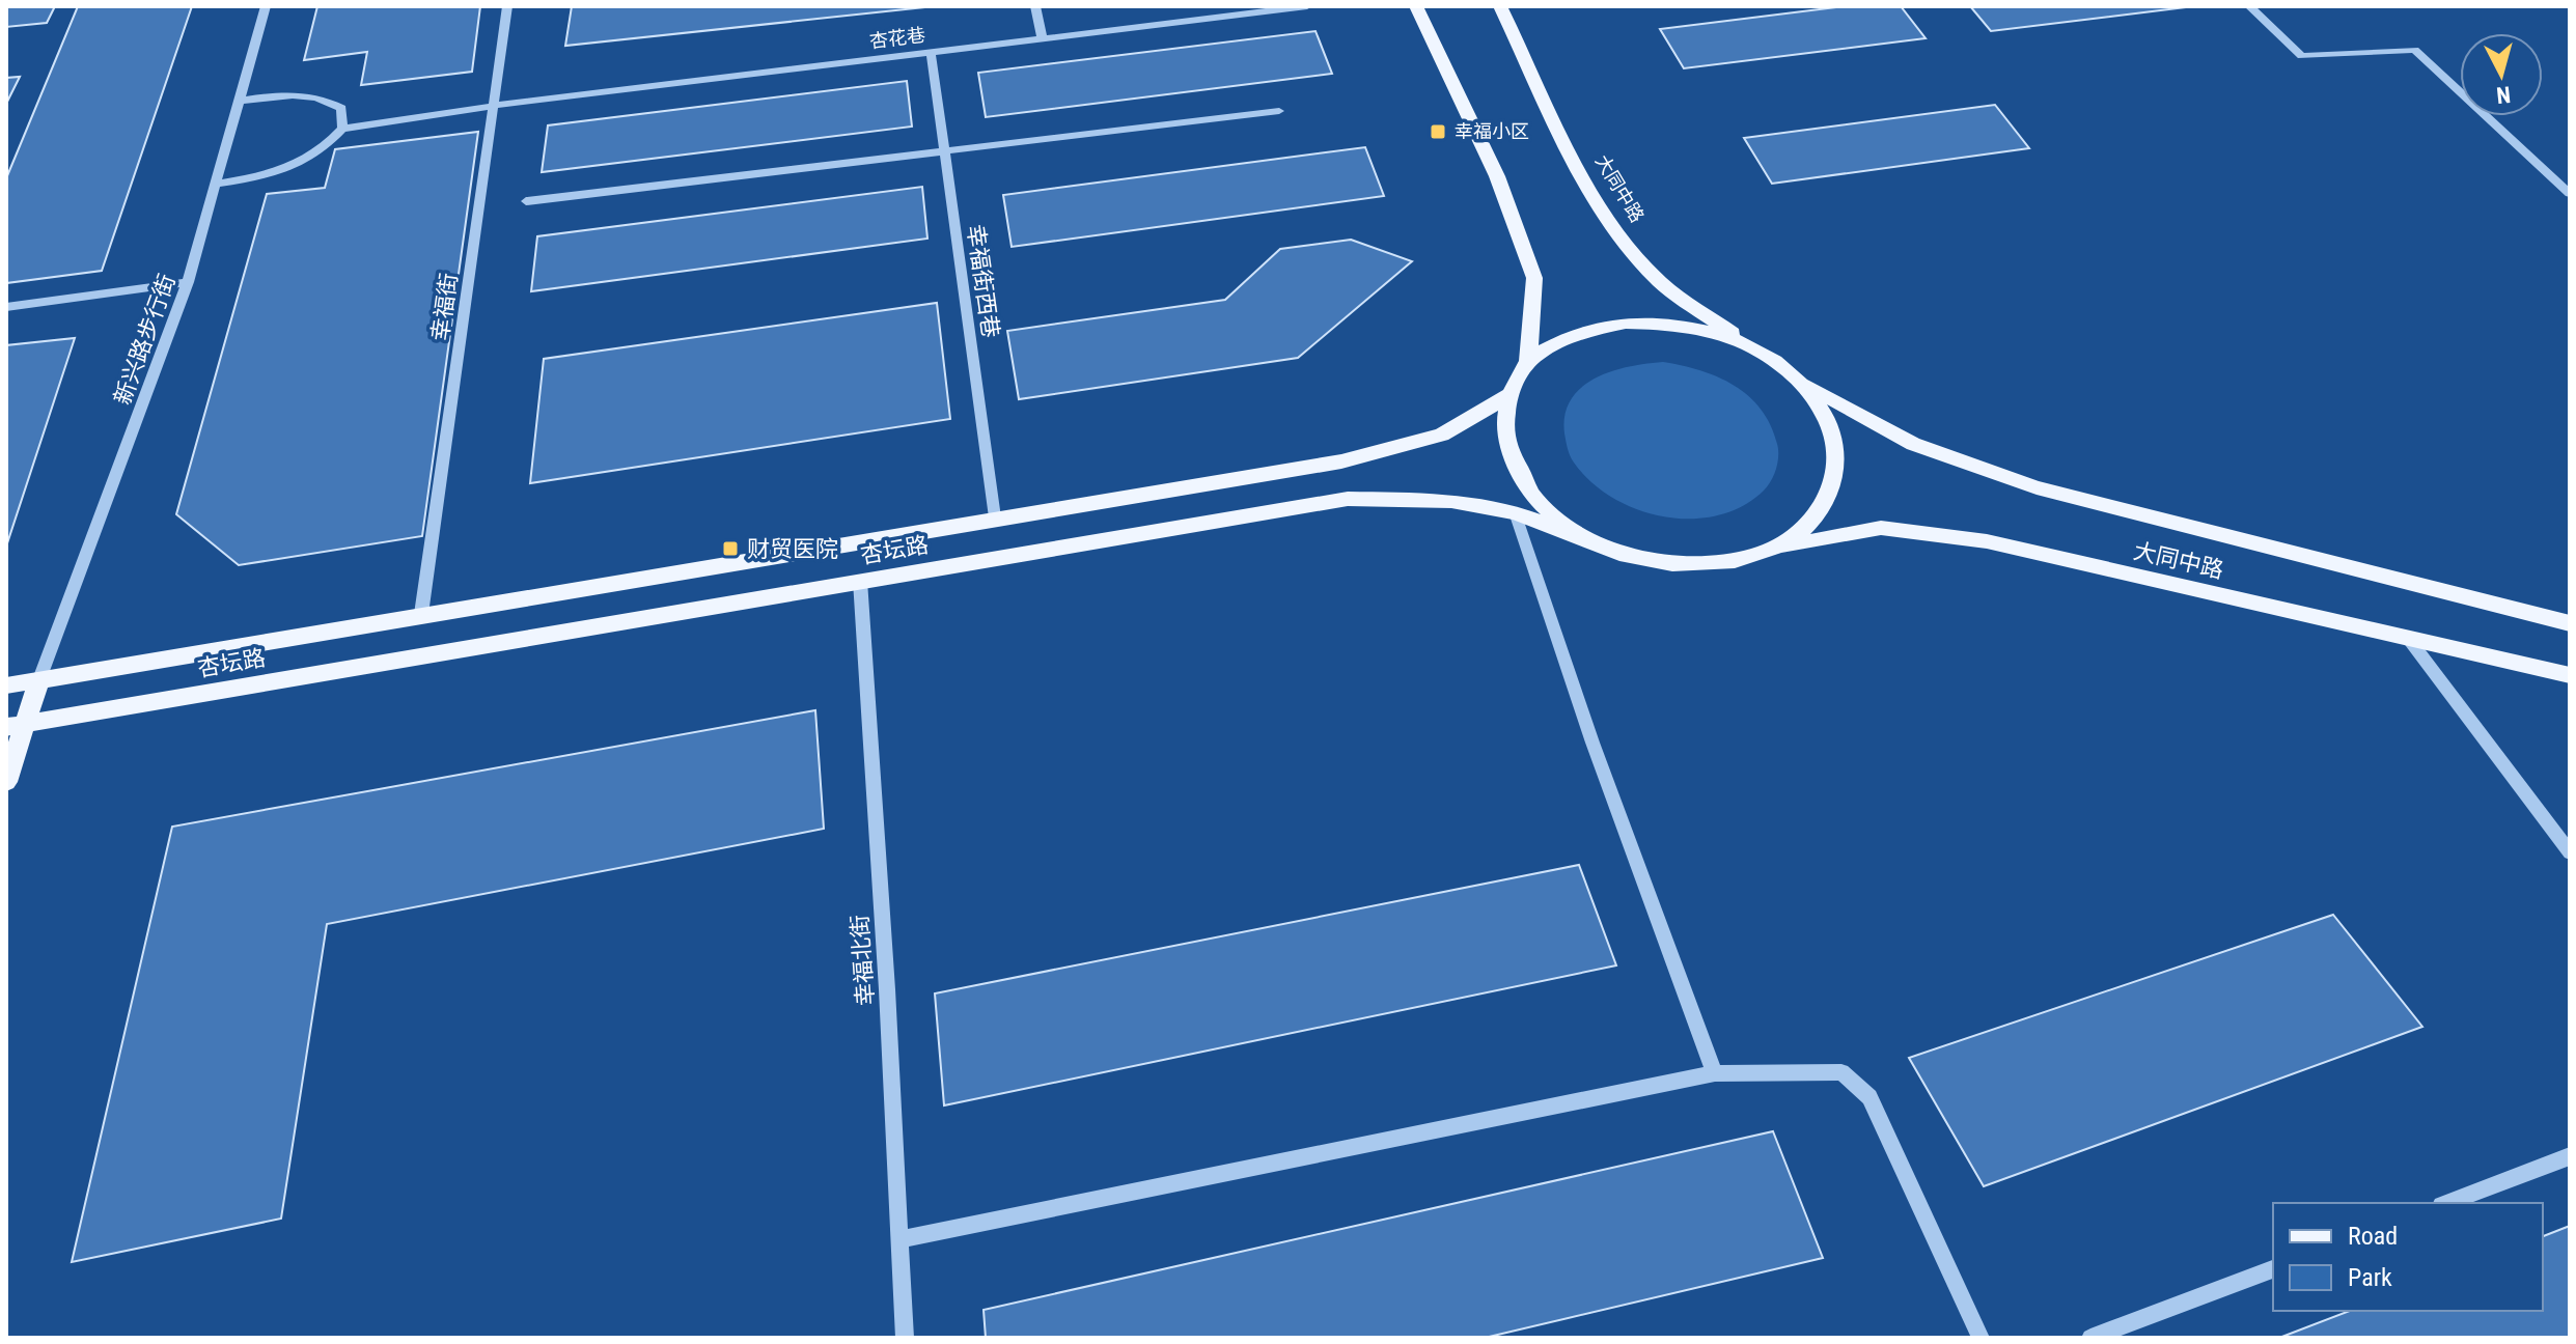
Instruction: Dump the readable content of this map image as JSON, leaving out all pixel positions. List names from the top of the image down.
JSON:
{
  "streets": {
    "main road": ["大同中路", "杏坛路"],
    "street": [
      "杏花巷",
      "幸福街西巷",
      "幸福街",
      "新兴路步行街",
      "幸福北街"
    ]
  },
  "crossings": [
    ["杏花巷", "幸福街西巷"],
    ["杏花巷", "幸福街"],
    ["大同中路", "杏坛路"],
    ["幸福街西巷", "杏坛路"],
    ["幸福街", "杏坛路"],
    ["新兴路步行街", "杏坛路"],
    ["杏坛路", "幸福北街"]
  ],
  "places": {
    "transit": ["幸福小区", "财贸医院"]
  },
  "legend": ["Road", "Park"],
  "north": "bottom"
}
